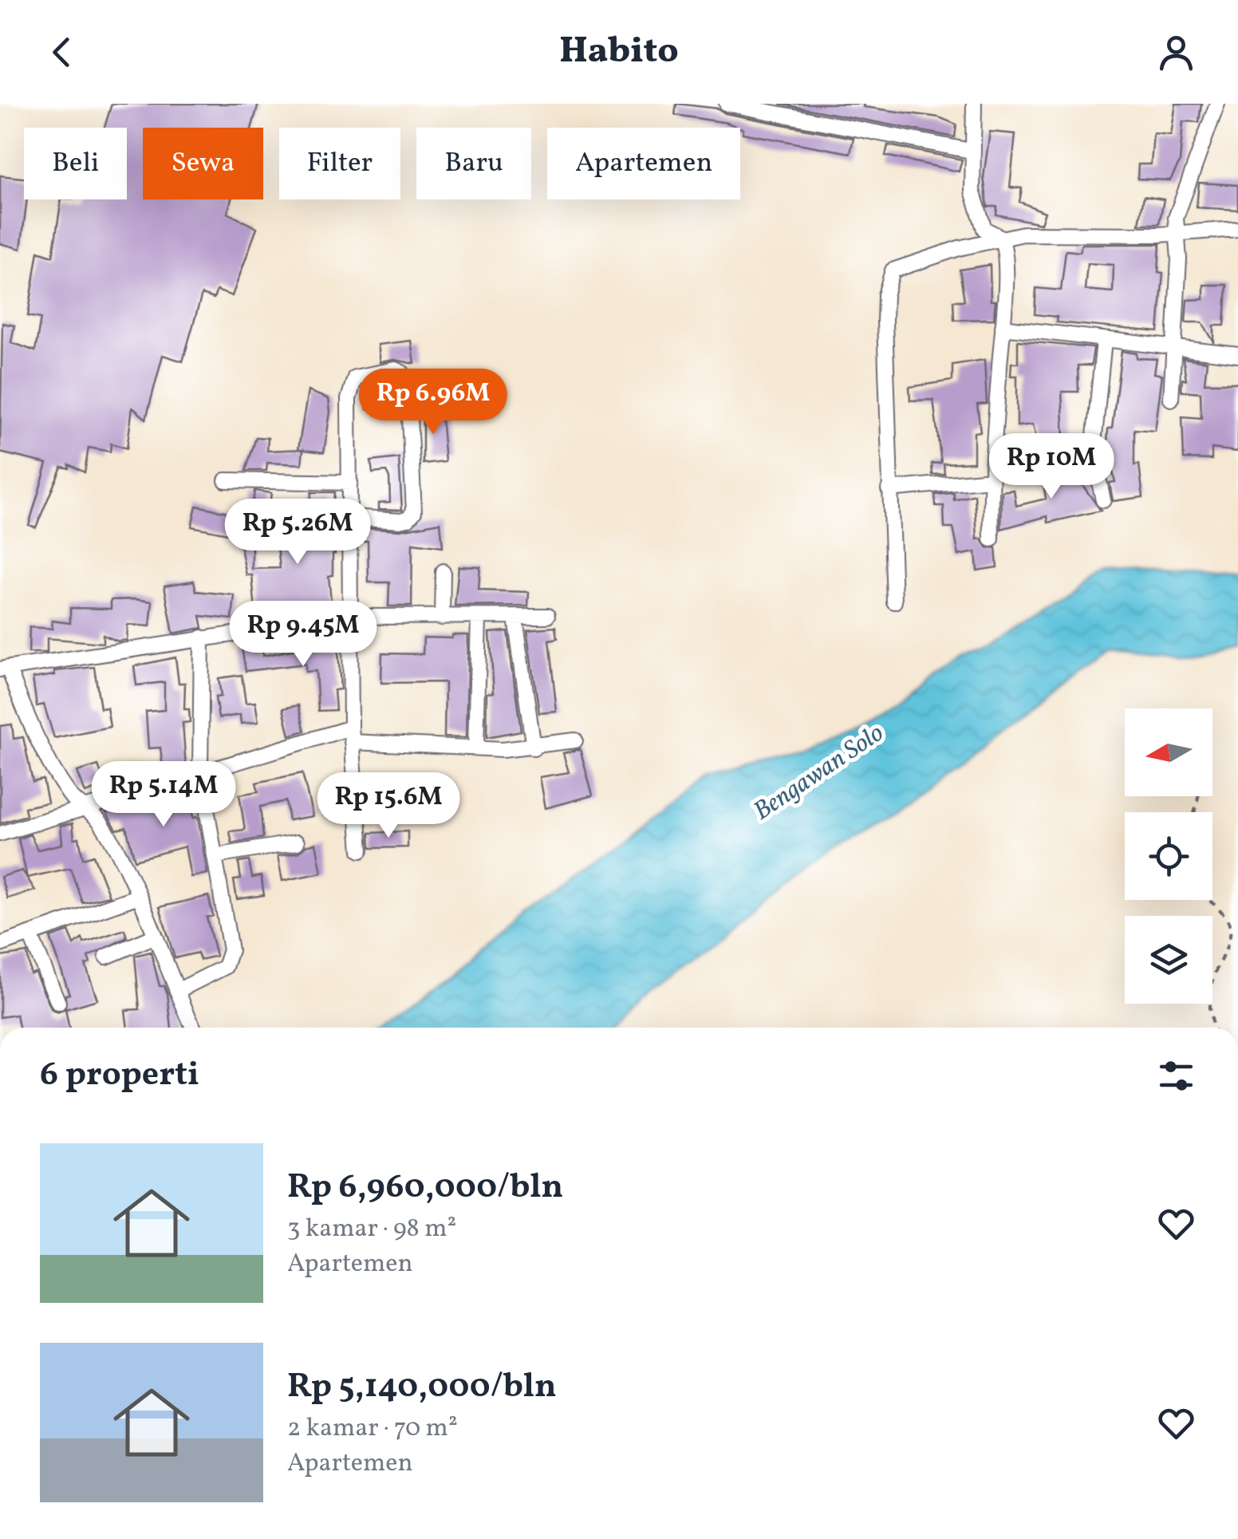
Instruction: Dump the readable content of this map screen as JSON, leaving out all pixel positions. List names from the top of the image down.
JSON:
{
  "water": ["Bengawan Solo"],
  "north": "left",
  "page": {
    "header": "Habito",
    "chip": [
      "Beli",
      "Sewa",
      "Filter",
      "Baru",
      "Apartemen"
    ],
    "price": [
      "Rp 6.96M",
      "Rp 10M",
      "Rp 5.26M",
      "Rp 9.45M",
      "Rp 5.14M",
      "Rp 15.6M"
    ],
    "heading": "6 properti",
    "list": [
      {
        "name": "Rp 6,960,000/bln",
        "note": "3 kamar · 98 m² · Apartemen"
      },
      {
        "name": "Rp 5,140,000/bln",
        "note": "2 kamar · 70 m² · Apartemen"
      }
    ]
  }
}
